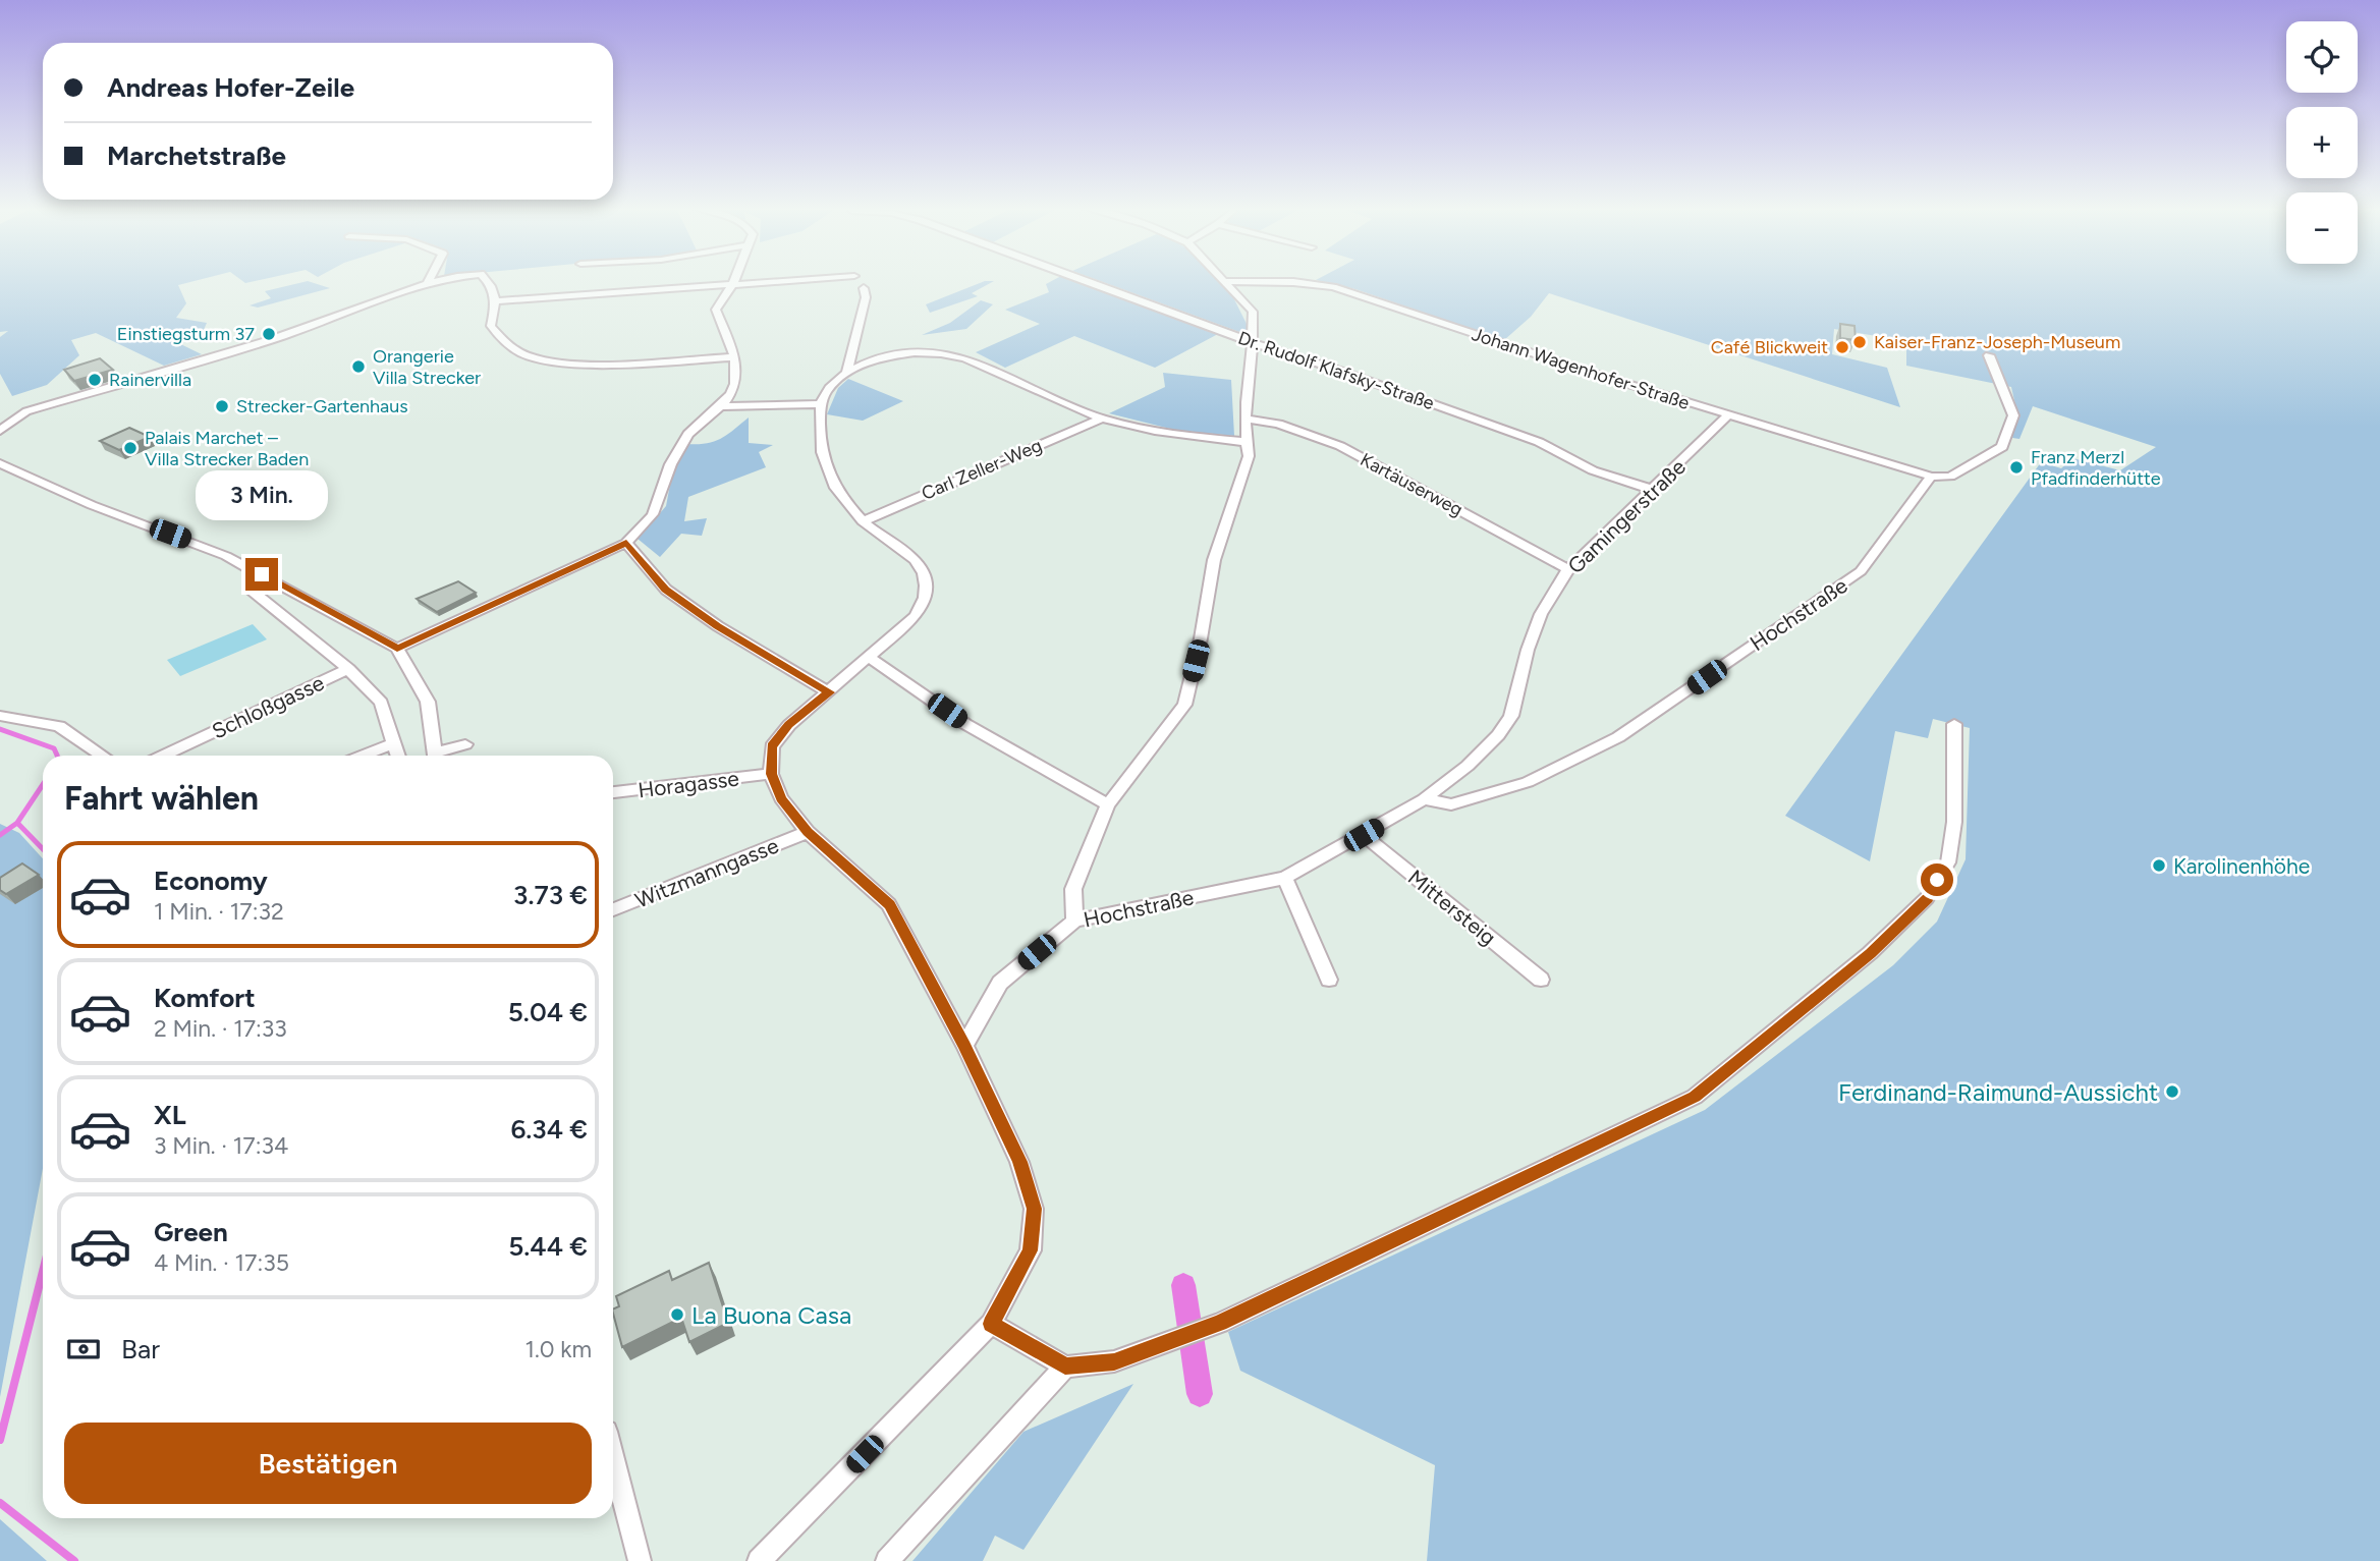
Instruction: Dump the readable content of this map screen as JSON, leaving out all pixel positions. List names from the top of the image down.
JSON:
{
  "streets": {
    "street": [
      "Johann Wagenhofer-Straße",
      "Dr. Rudolf Klafsky-Straße",
      "Carl Zeller-Weg",
      "Kartäuserweg",
      "Gamingerstraße",
      "Hochstraße",
      "Schloßgasse",
      "Horagasse",
      "Witzmanngasse",
      "Mittersteig"
    ]
  },
  "crossings": [
    ["Johann Wagenhofer-Straße", "Gamingerstraße"],
    ["Johann Wagenhofer-Straße", "Hochstraße"],
    ["Dr. Rudolf Klafsky-Straße", "Gamingerstraße"],
    ["Kartäuserweg", "Gamingerstraße"],
    ["Gamingerstraße", "Hochstraße"],
    ["Hochstraße", "Mittersteig"]
  ],
  "places": [
    "Einstiegsturm 37",
    "Kaiser-Franz-Joseph-Museum",
    "Café Blickweit",
    "Orangerie Villa Strecker",
    "Rainervilla",
    "Strecker-Gartenhaus",
    "Palais Marchet – Villa Strecker Baden",
    "Franz Merzl Pfadfinderhütte",
    "Karolinenhöhe",
    "Ferdinand-Raimund-Aussicht",
    "La Buona Casa"
  ],
  "page": {
    "map_buttons": ["+", "−"],
    "banner": ["Andreas Hofer-Zeile", "Marchetstraße"],
    "bubble": "3 Min.",
    "heading": "Fahrt wählen",
    "list": [
      {
        "name": "Economy",
        "note": "1 Min. · 17:32",
        "value": "3.73 €"
      },
      {
        "name": "Komfort",
        "note": "2 Min. · 17:33",
        "value": "5.04 €"
      },
      {
        "name": "XL",
        "note": "3 Min. · 17:34",
        "value": "6.34 €"
      },
      {
        "name": "Green",
        "note": "4 Min. · 17:35",
        "value": "5.44 €"
      }
    ],
    "pay": ["Bar", "1.0 km"],
    "buttons": "Bestätigen"
  }
}
